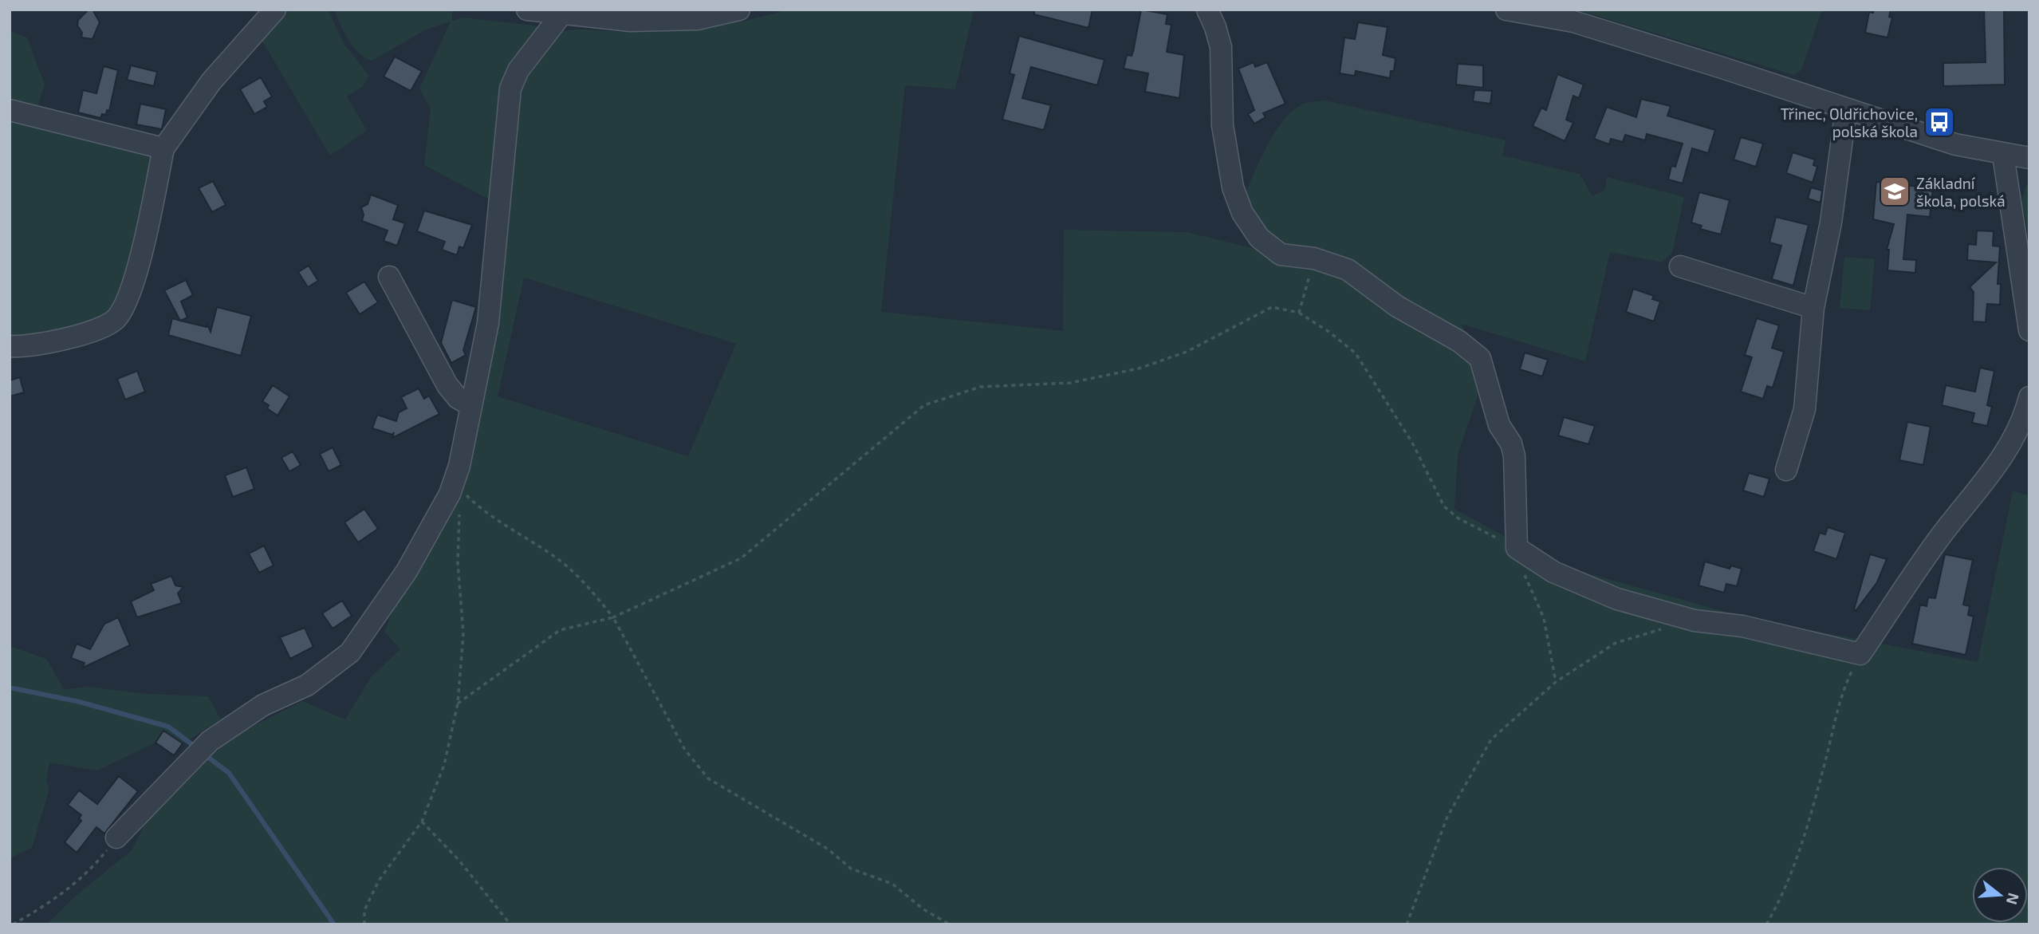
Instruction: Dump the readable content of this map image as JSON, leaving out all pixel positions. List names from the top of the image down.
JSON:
{
  "places": {
    "bus stop": ["Třinec, Oldřichovice, polská škola"],
    "school or university": ["Základní škola, polská"]
  },
  "north": "right"
}
